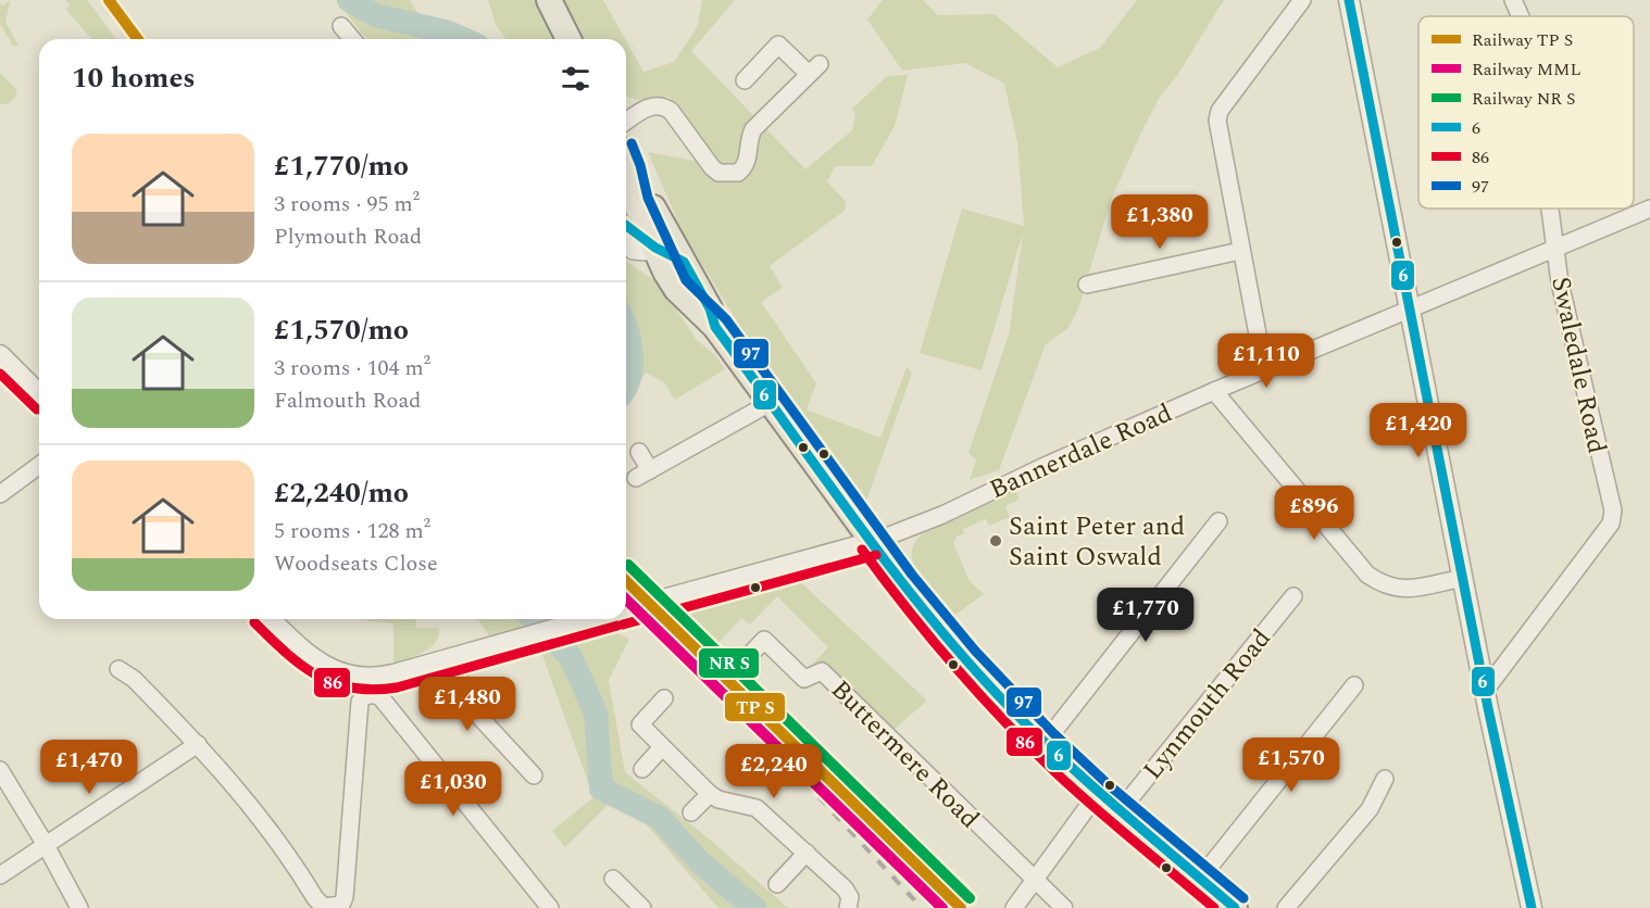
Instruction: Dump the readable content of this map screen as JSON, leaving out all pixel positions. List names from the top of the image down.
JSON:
{
  "streets": {
    "street": [
      "Swaledale Road",
      "Bannerdale Road",
      "Lynmouth Road",
      "Buttermere Road"
    ]
  },
  "crossings": [
    ["Swaledale Road", "Bannerdale Road"]
  ],
  "places": ["Saint Peter and Saint Oswald"],
  "lines": [
    "transit line 6",
    "transit line 97",
    "transit line 86",
    "rail line MML"
  ],
  "legend": [
    "Railway TP S",
    "Railway MML",
    "Railway NR S",
    "6",
    "86",
    "97"
  ],
  "page": {
    "heading": "10 homes",
    "list": [
      {
        "name": "£1,770/mo",
        "note": "3 rooms · 95 m² · Plymouth Road"
      },
      {
        "name": "£1,570/mo",
        "note": "3 rooms · 104 m² · Falmouth Road"
      },
      {
        "name": "£2,240/mo",
        "note": "5 rooms · 128 m² · Woodseats Close"
      }
    ],
    "price": [
      "£1,380",
      "£1,110",
      "£1,420",
      "£896",
      "£1,770",
      "£1,480",
      "£1,570",
      "£1,470",
      "£2,240",
      "£1,030"
    ]
  }
}
